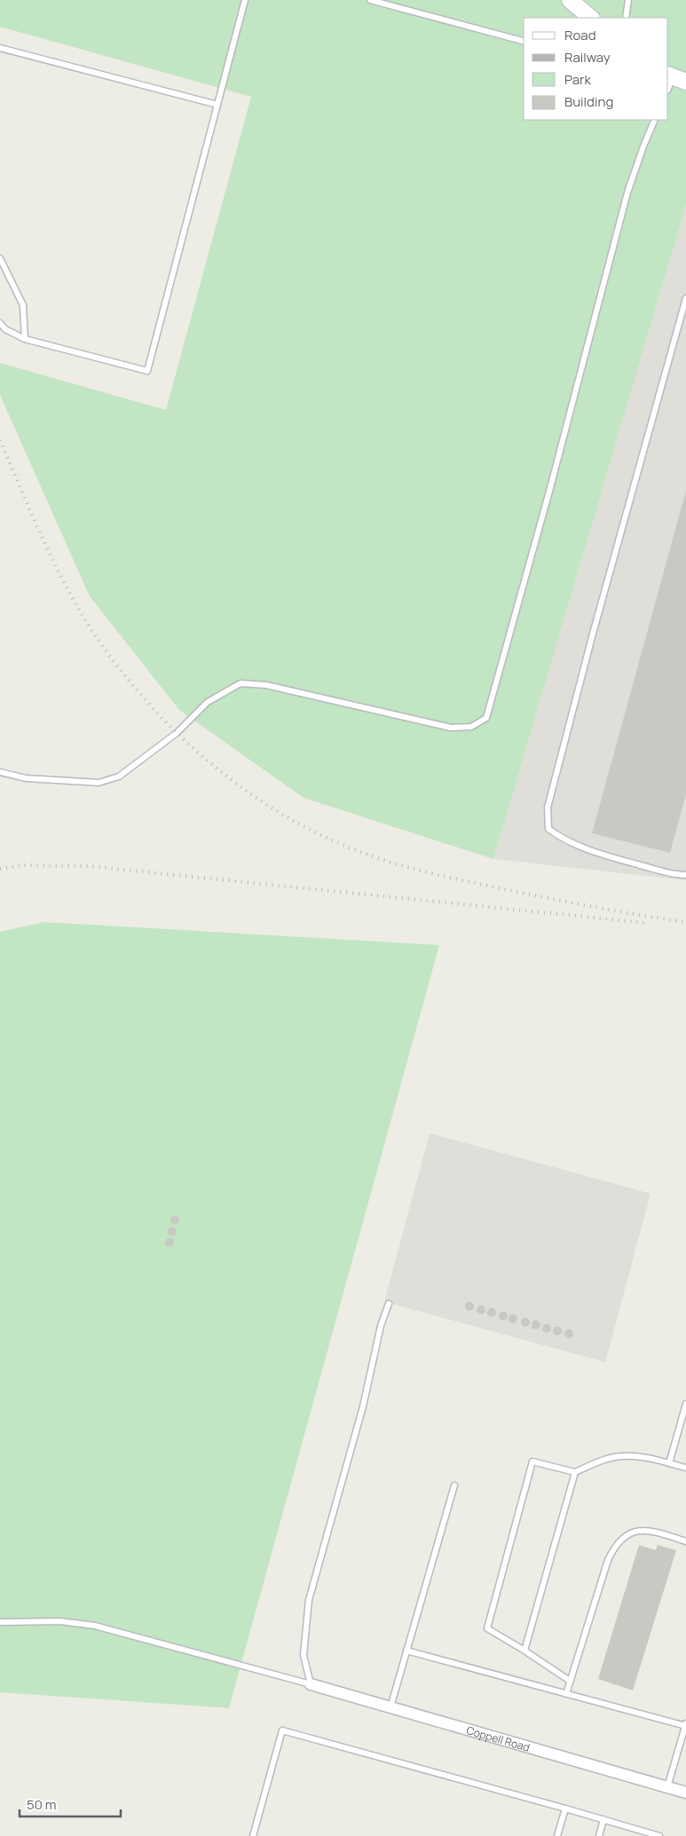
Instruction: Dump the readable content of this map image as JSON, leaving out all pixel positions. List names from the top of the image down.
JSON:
{
  "streets": {
    "street": ["Coppell Road"]
  },
  "legend": [
    "Road",
    "Railway",
    "Park",
    "Building"
  ],
  "scale_bar": "50 m"
}
